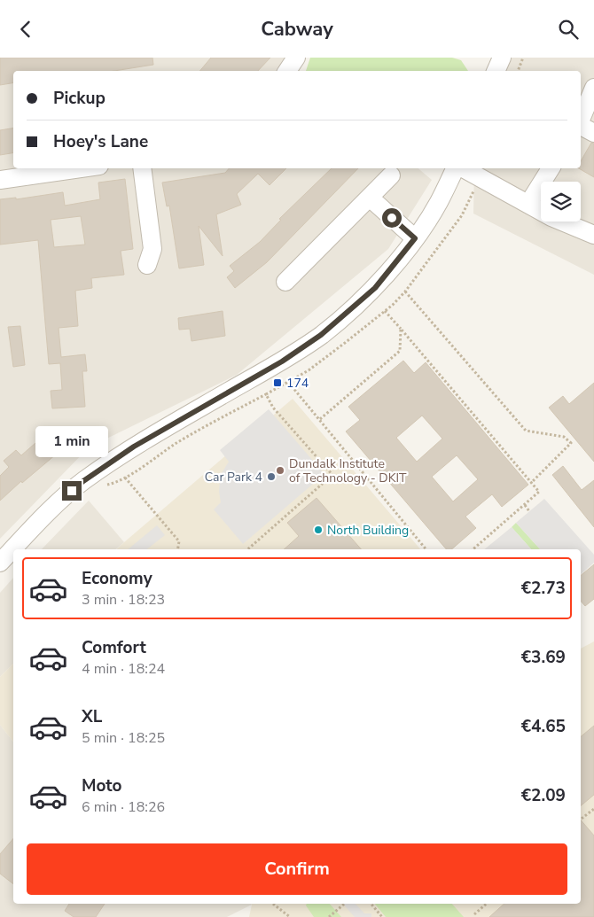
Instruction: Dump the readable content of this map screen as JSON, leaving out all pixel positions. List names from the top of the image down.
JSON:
{
  "places": {
    "transit": ["174"],
    "other": ["Dundalk Institute of Technology - DKIT", "Car Park 4", "North Building"]
  },
  "page": {
    "header": "Cabway",
    "banner": ["Pickup", "Hoey's Lane"],
    "bubble": "1 min",
    "list": [
      {
        "name": "Economy",
        "note": "3 min · 18:23",
        "value": "€2.73"
      },
      {
        "name": "Comfort",
        "note": "4 min · 18:24",
        "value": "€3.69"
      },
      {
        "name": "XL",
        "note": "5 min · 18:25",
        "value": "€4.65"
      },
      {
        "name": "Moto",
        "note": "6 min · 18:26",
        "value": "€2.09"
      }
    ],
    "buttons": "Confirm"
  }
}
